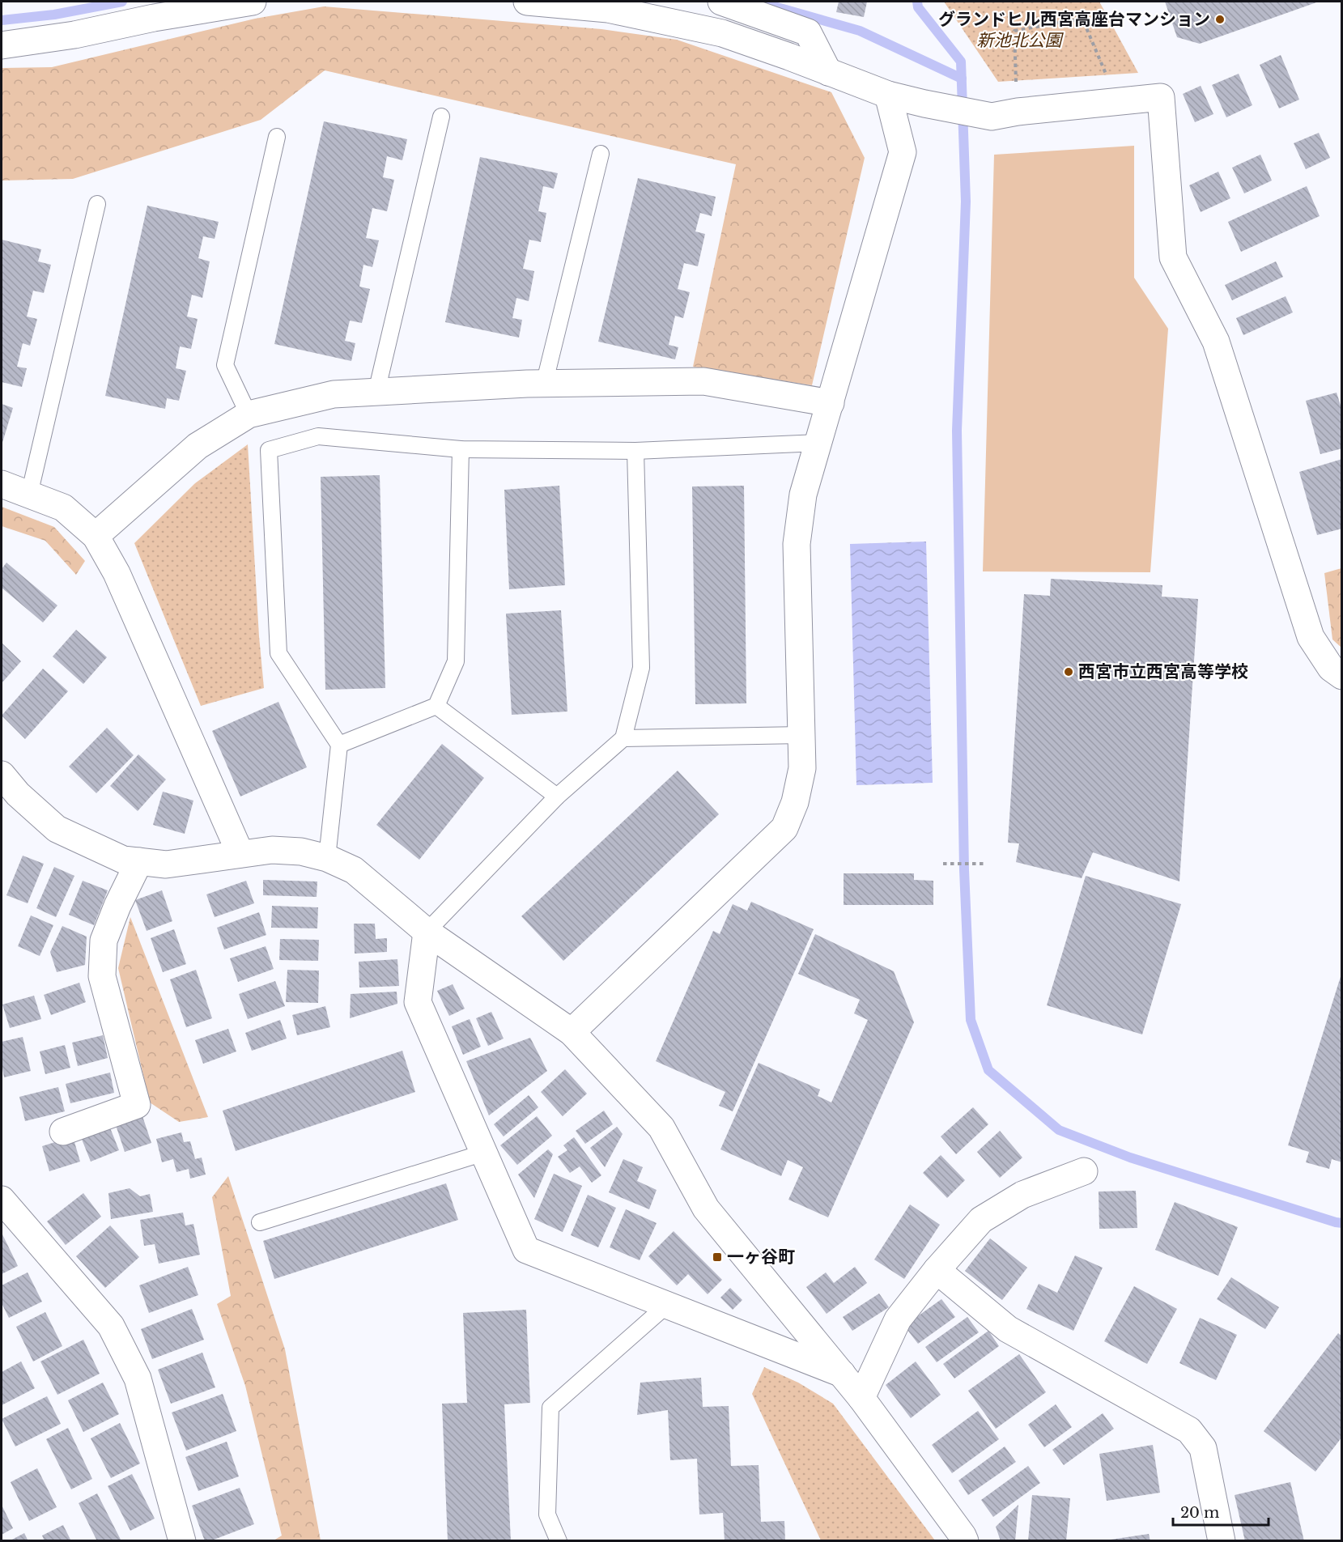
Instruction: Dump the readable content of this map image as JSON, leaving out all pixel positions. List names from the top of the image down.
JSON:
{
  "parks": ["新池北公園"],
  "places": {
    "other": ["グランドヒル西宮高座台マンション", "西宮市立西宮高等学校"],
    "transit": ["一ヶ谷町"]
  },
  "scale_bar": "20 m"
}
